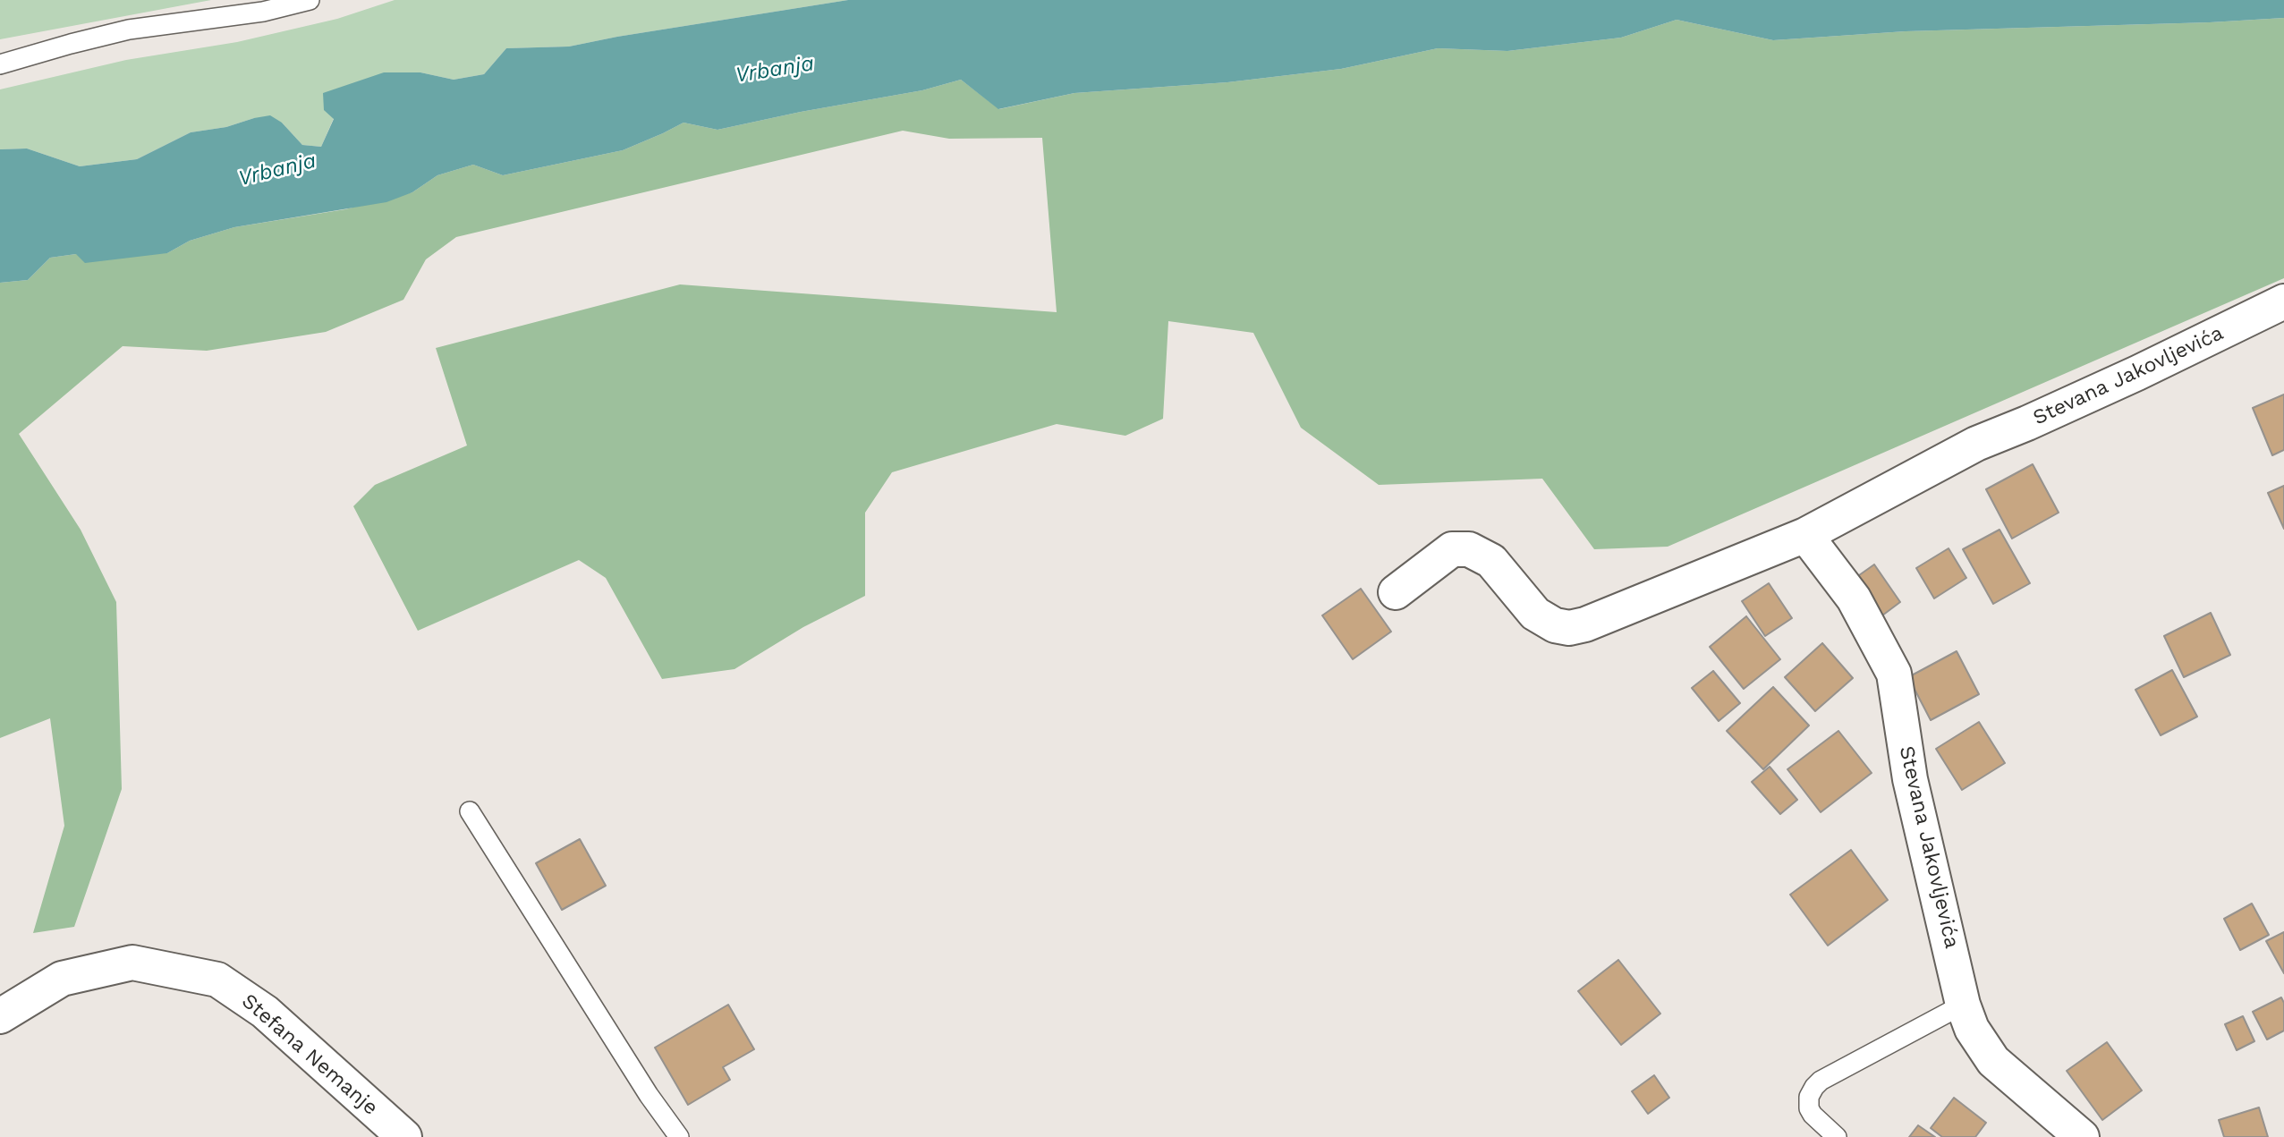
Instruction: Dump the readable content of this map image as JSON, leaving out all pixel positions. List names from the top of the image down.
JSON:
{
  "streets": {
    "street": ["Stevana Jakovljevića", "Stefana Nemanje"]
  },
  "water": ["Vrbanja"]
}
